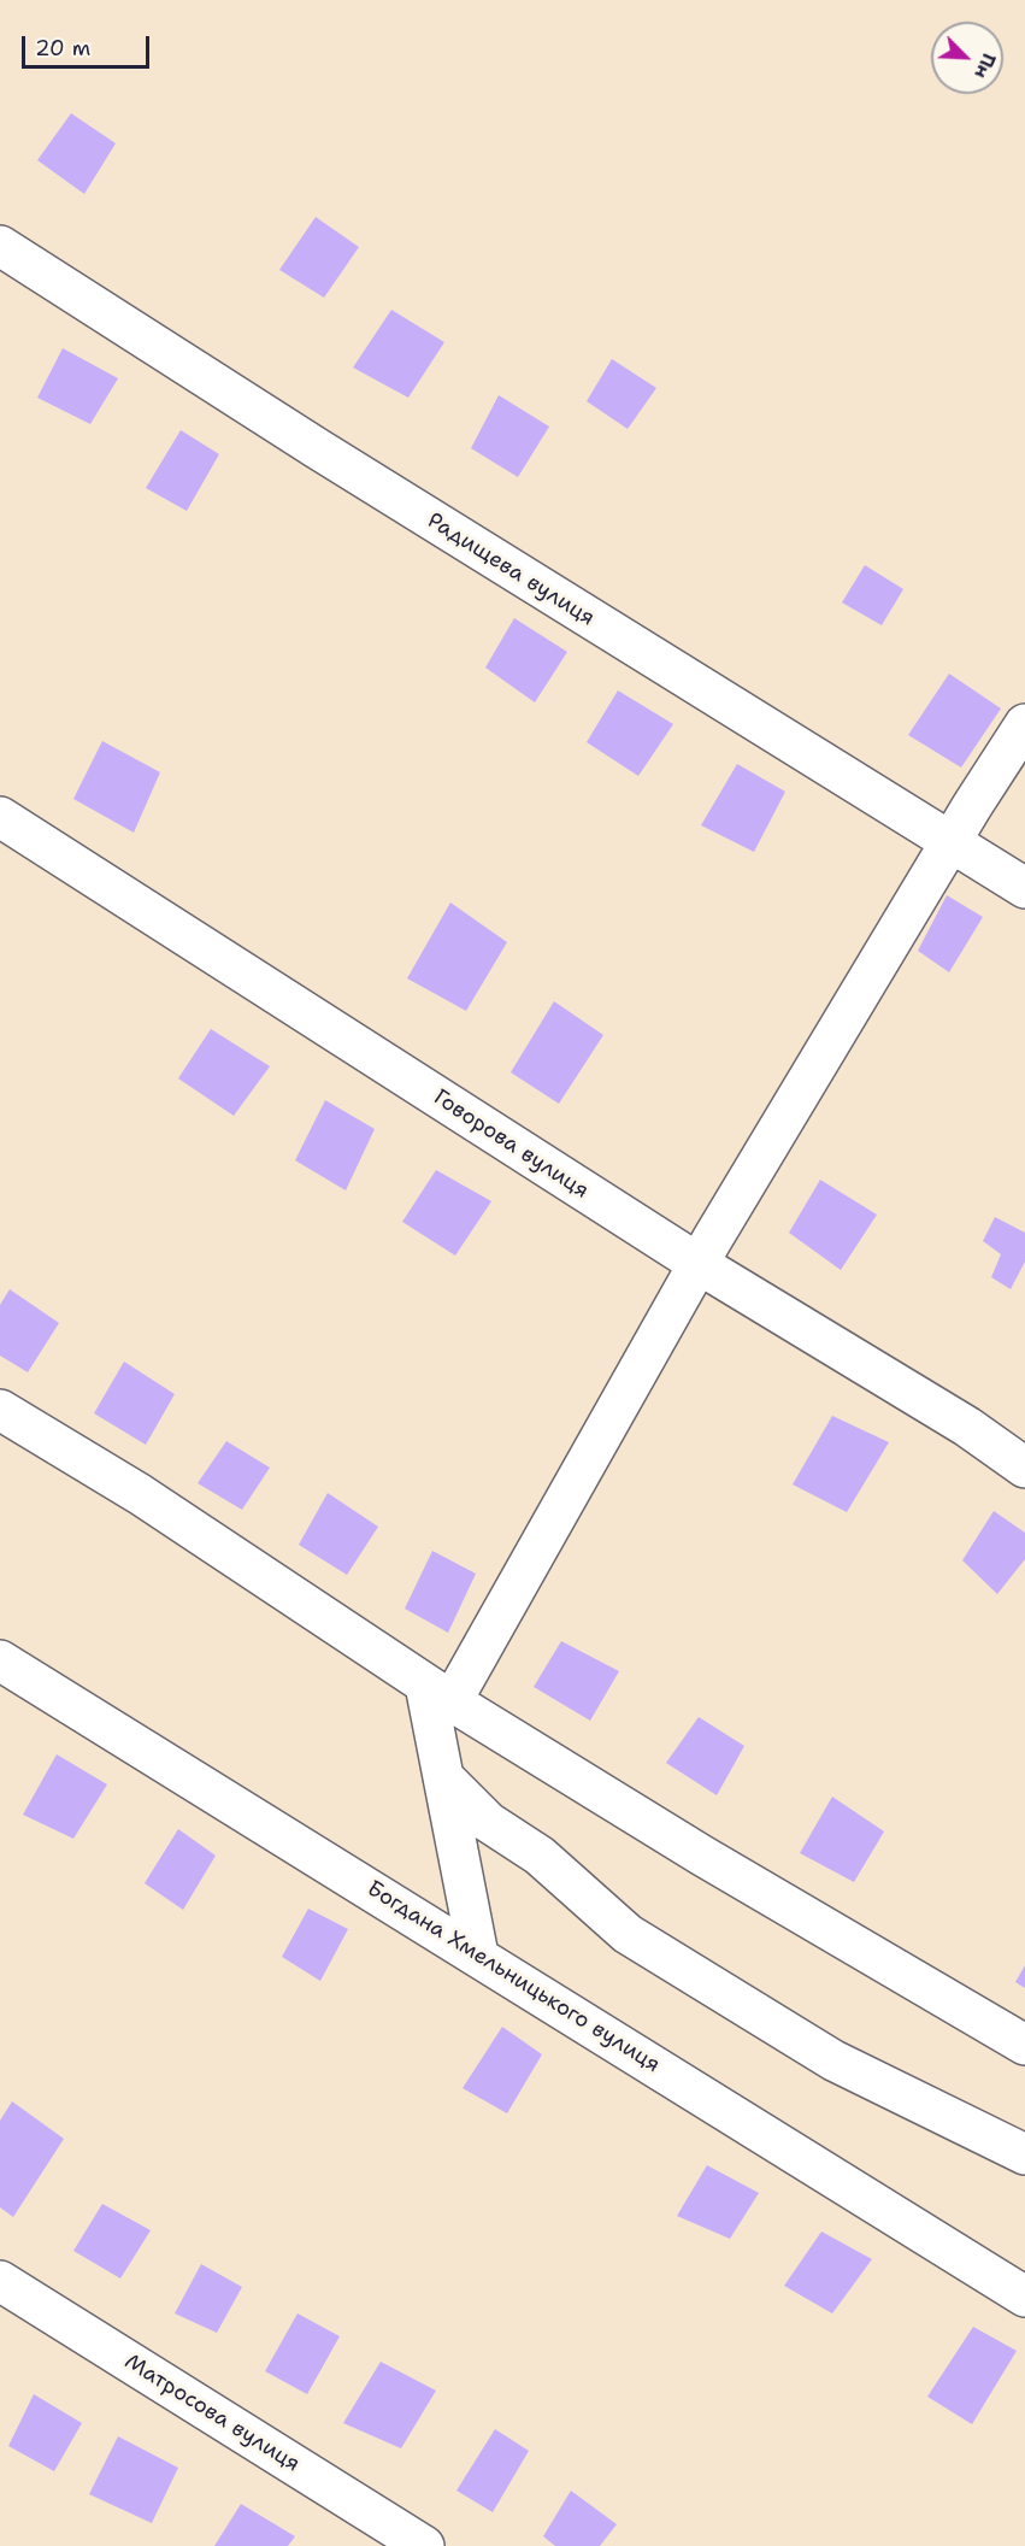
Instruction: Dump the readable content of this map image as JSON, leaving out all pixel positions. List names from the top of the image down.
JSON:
{
  "streets": {
    "street": [
      "Радищева вулиця",
      "Говорова вулиця",
      "Богдана Хмельницького вулиця",
      "Матросова вулиця"
    ]
  },
  "scale_bar": "20 m",
  "north": "bottom right"
}
